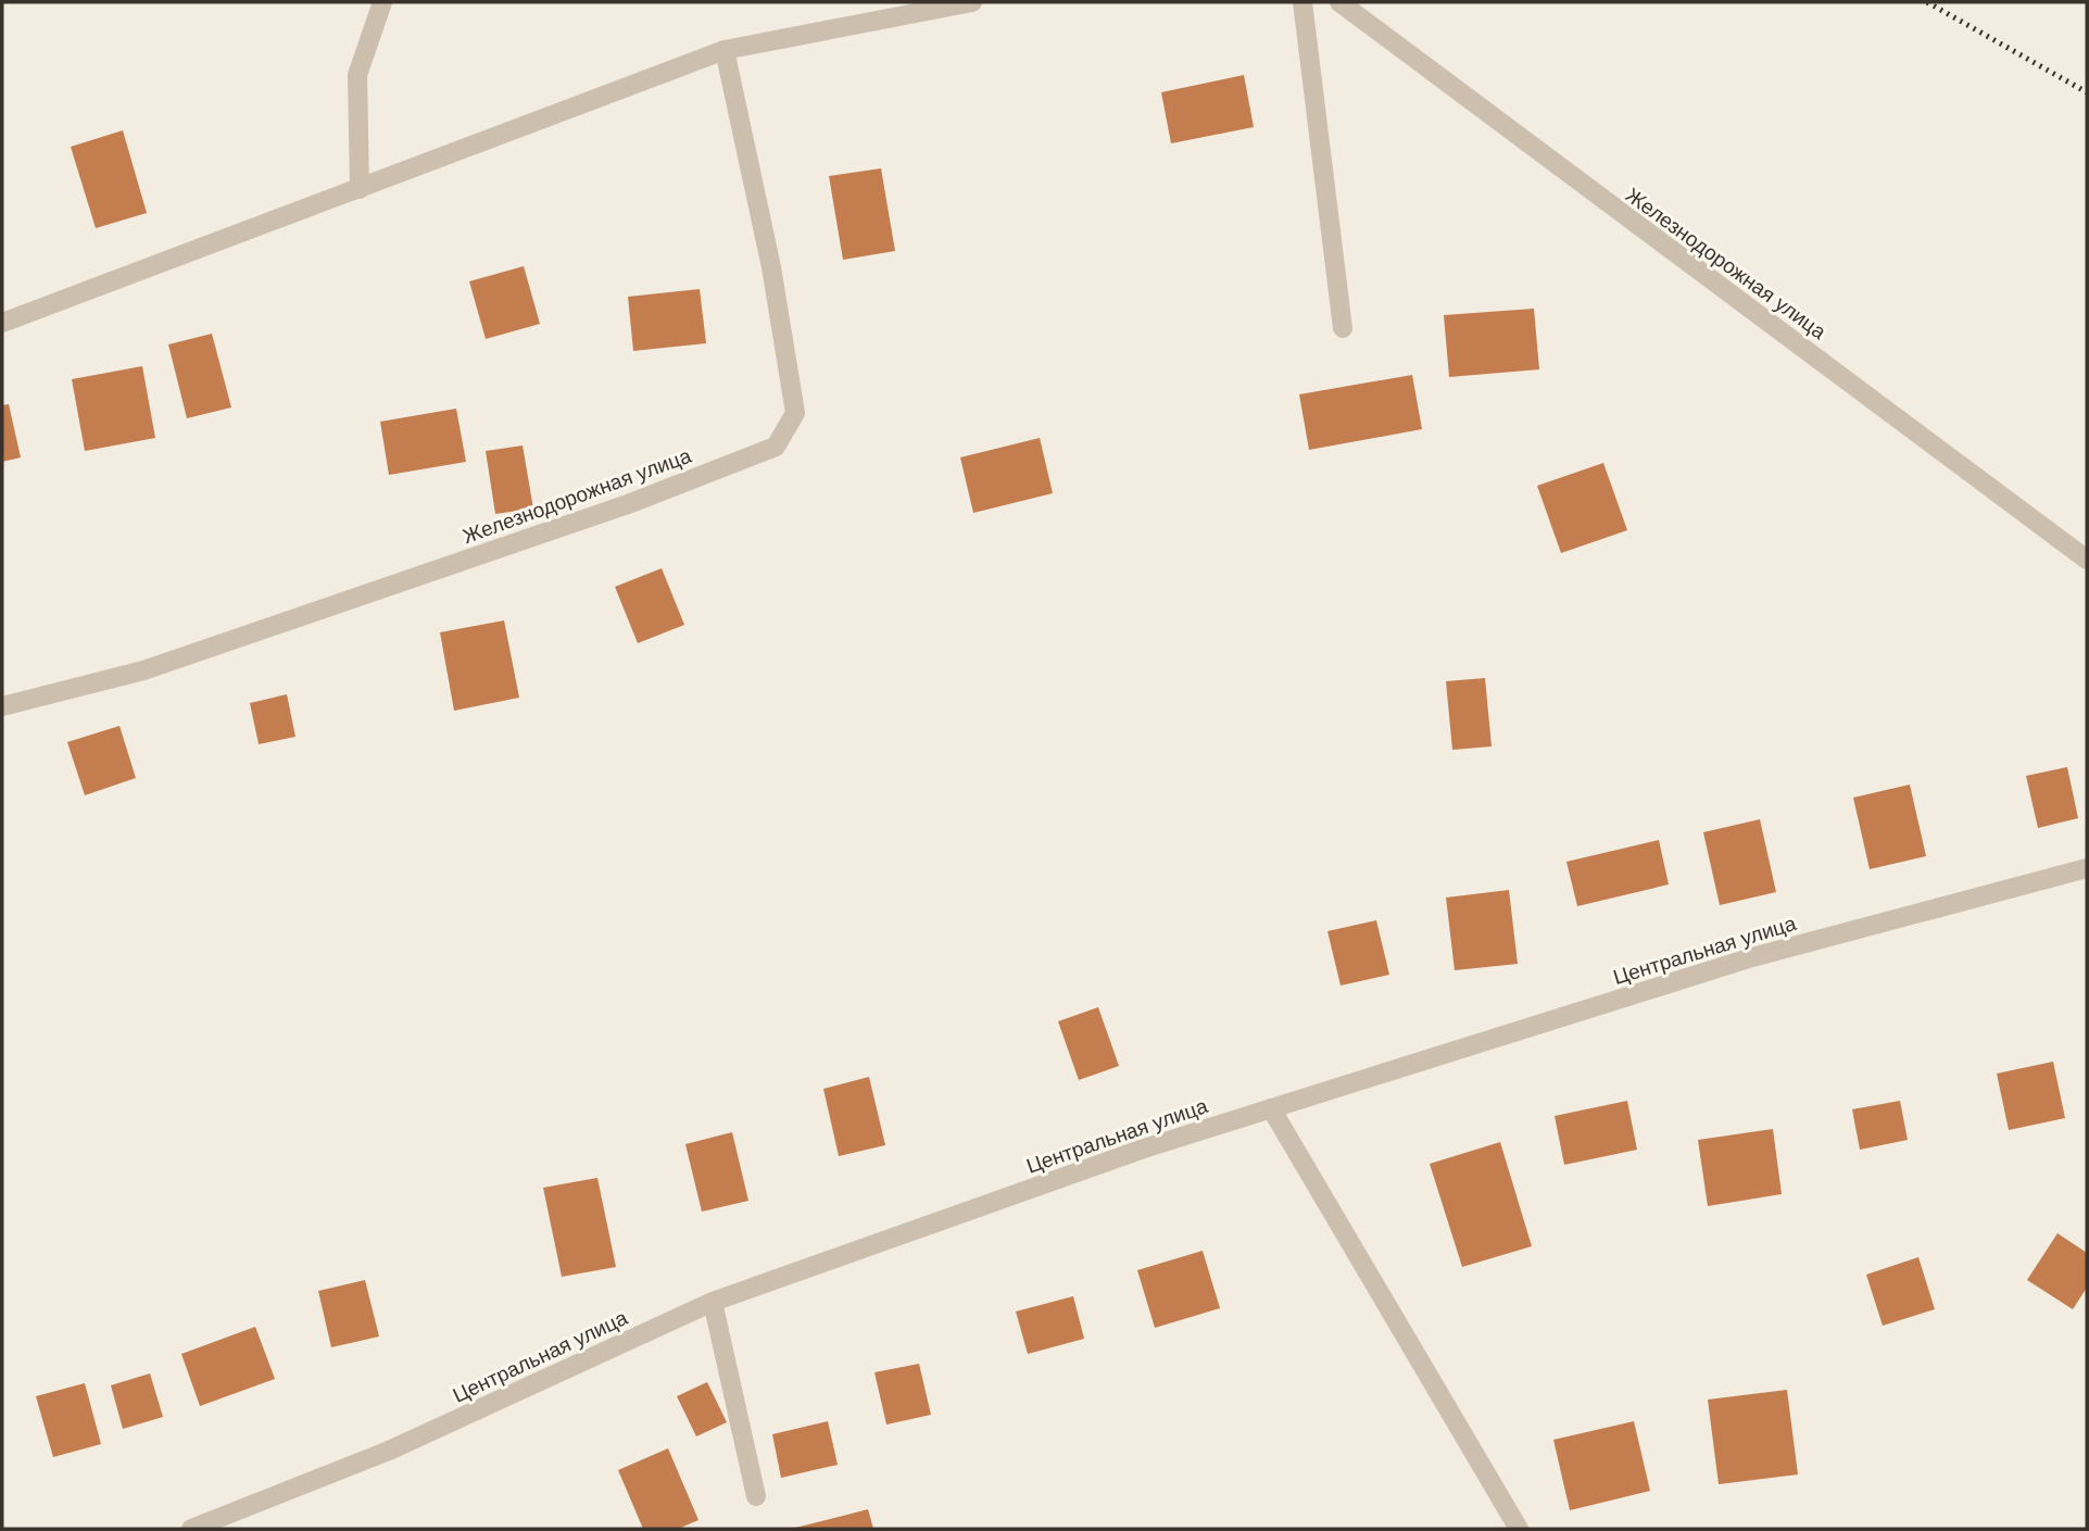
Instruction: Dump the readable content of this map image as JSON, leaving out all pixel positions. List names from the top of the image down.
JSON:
{
  "streets": {
    "street": ["Железнодорожная улица", "Центральная улица"]
  }
}
